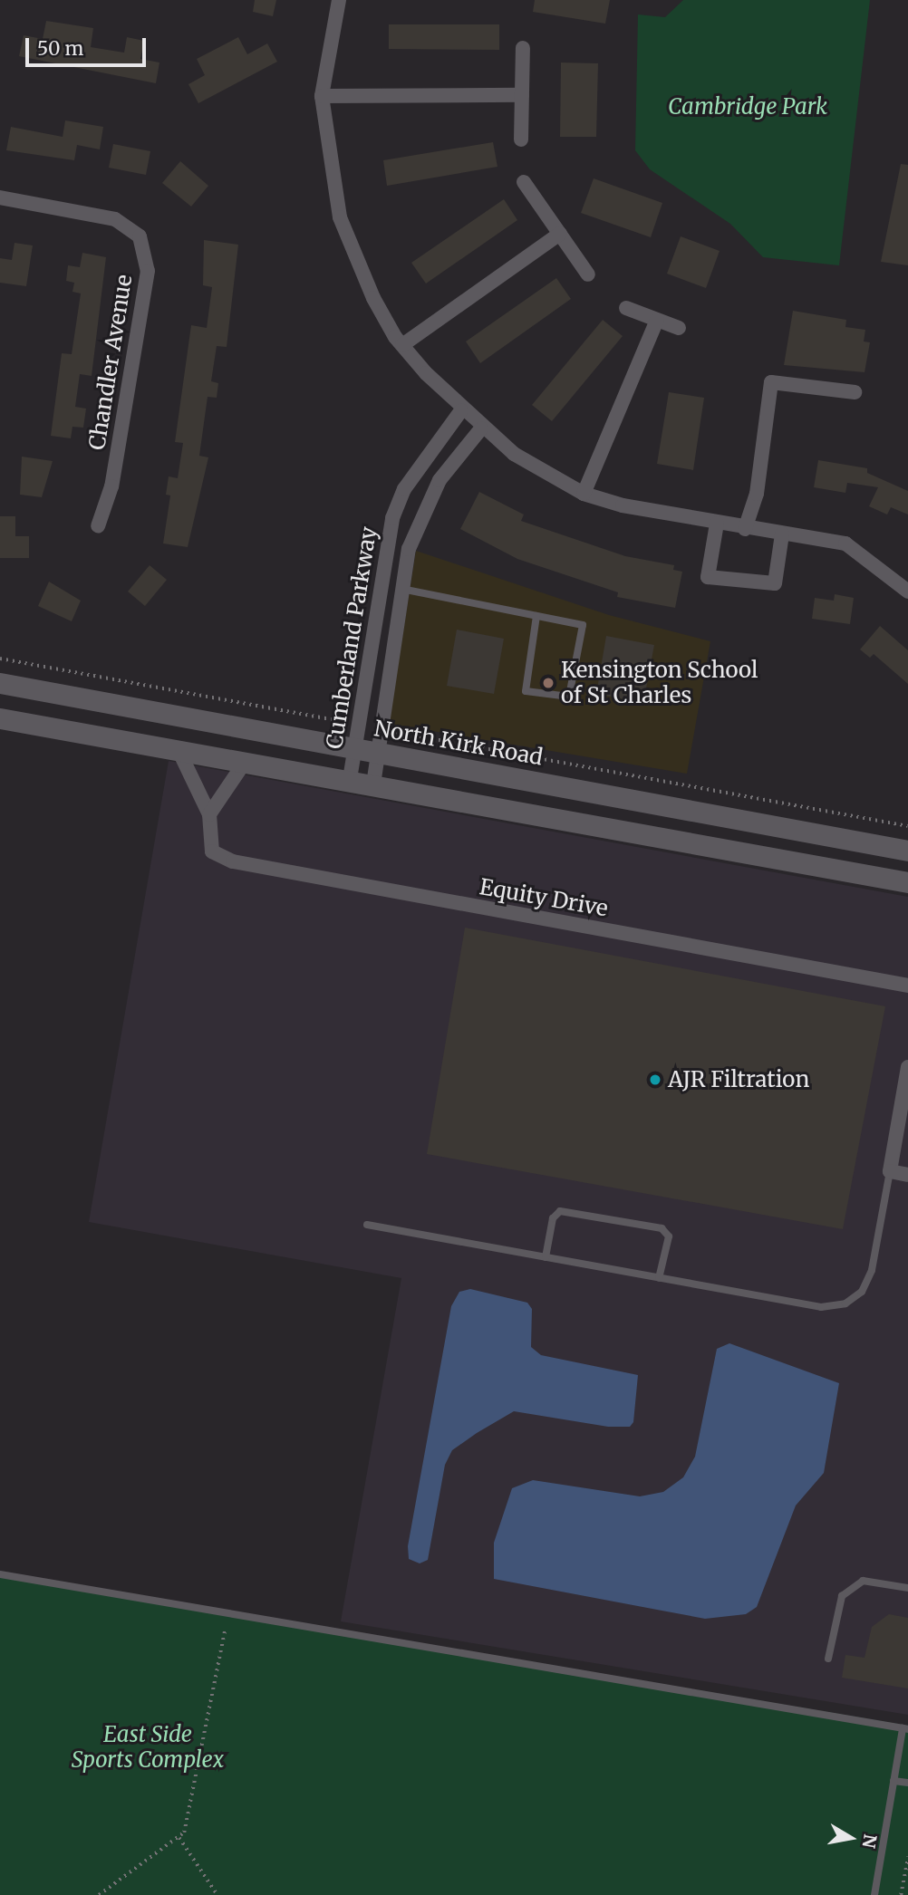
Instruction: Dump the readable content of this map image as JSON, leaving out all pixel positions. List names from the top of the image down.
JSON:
{
  "streets": {
    "main road": ["North Kirk Road"],
    "street": ["Chandler Avenue", "Cumberland Parkway", "Equity Drive"]
  },
  "crossings": [
    ["Cumberland Parkway", "North Kirk Road"]
  ],
  "parks": ["Cambridge Park", "East Side Sports Complex"],
  "places": ["Kensington School of St Charles", "AJR Filtration"],
  "scale_bar": "50 m",
  "north": "right"
}
